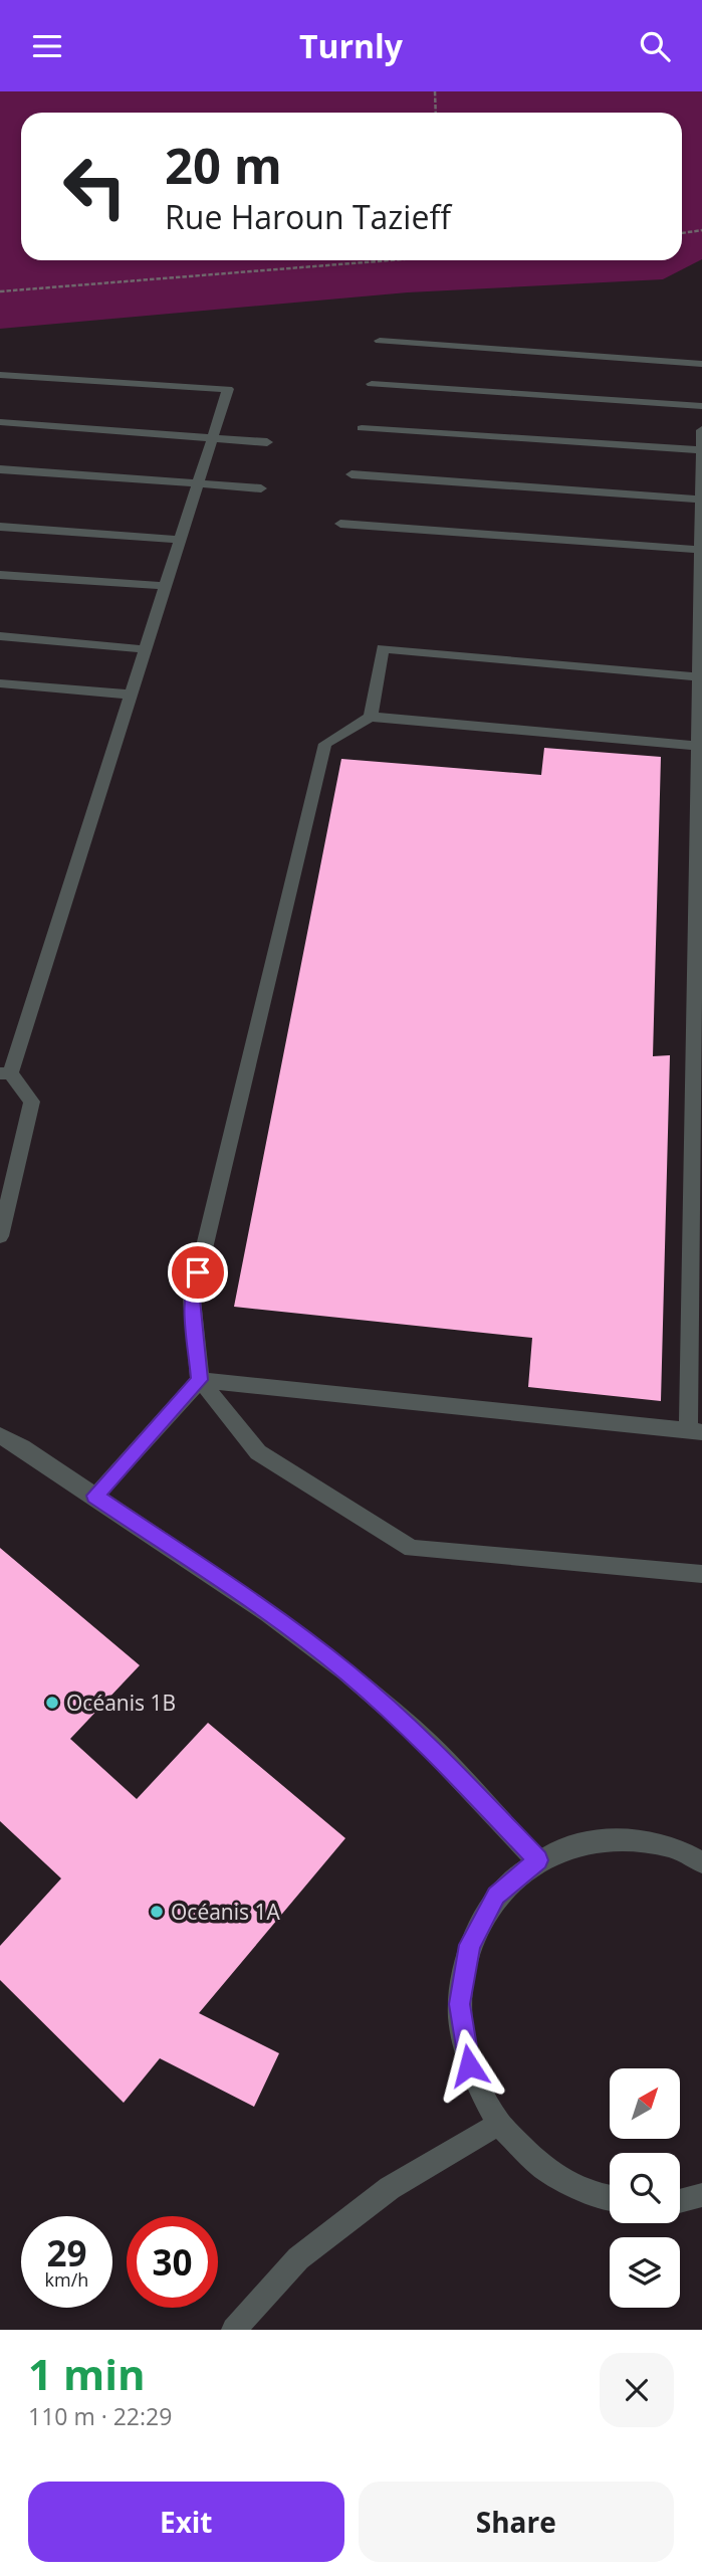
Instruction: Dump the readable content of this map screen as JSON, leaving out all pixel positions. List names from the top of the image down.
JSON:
{
  "places": ["Océanis 1B", "Océanis 1A"],
  "north": "top right",
  "page": {
    "header": "Turnly",
    "turn": ["20 m", "Rue Haroun Tazieff"],
    "speed": "29 km/h",
    "limit": "30",
    "heading": ["1 min", "110 m · 22:29"],
    "buttons": ["Exit", "Share"]
  }
}
